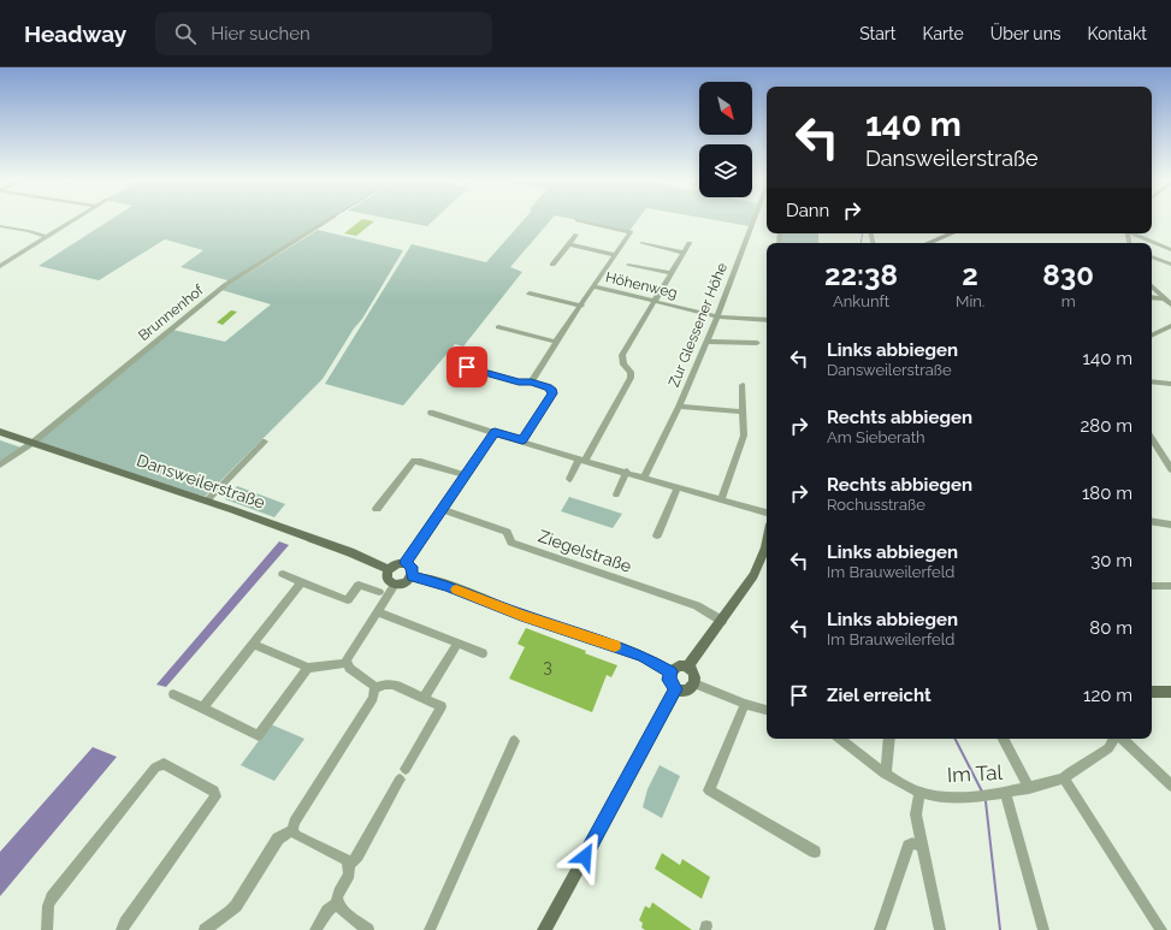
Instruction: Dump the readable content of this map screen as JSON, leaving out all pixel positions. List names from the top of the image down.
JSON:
{
  "streets": {
    "main road": ["Dansweilerstraße"],
    "street": [
      "Höhenweg",
      "Brunnenhof",
      "Zur Glessener Höhe",
      "Ziegelstraße",
      "Im Tal"
    ]
  },
  "crossings": [
    ["Höhenweg", "Zur Glessener Höhe"],
    ["Brunnenhof", "Dansweilerstraße"]
  ],
  "house_numbers": ["3"],
  "north": "bottom right",
  "page": {
    "header": "Headway",
    "search": "Hier suchen",
    "nav": [
      "Start",
      "Karte",
      "Über uns",
      "Kontakt"
    ],
    "turn": ["140 m", "Dansweilerstraße"],
    "then": "Dann",
    "eta": [
      "22:38",
      "Ankunft",
      "2",
      "Min.",
      "830",
      "m"
    ],
    "list": [
      {
        "name": "Links abbiegen",
        "note": "Dansweilerstraße",
        "value": "140 m"
      },
      {
        "name": "Rechts abbiegen",
        "note": "Am Sieberath",
        "value": "280 m"
      },
      {
        "name": "Rechts abbiegen",
        "note": "Rochusstraße",
        "value": "180 m"
      },
      {
        "name": "Links abbiegen",
        "note": "Im Brauweilerfeld",
        "value": "30 m"
      },
      {
        "name": "Links abbiegen",
        "note": "Im Brauweilerfeld",
        "value": "80 m"
      },
      {
        "name": "Ziel erreicht",
        "value": "120 m"
      }
    ]
  }
}
